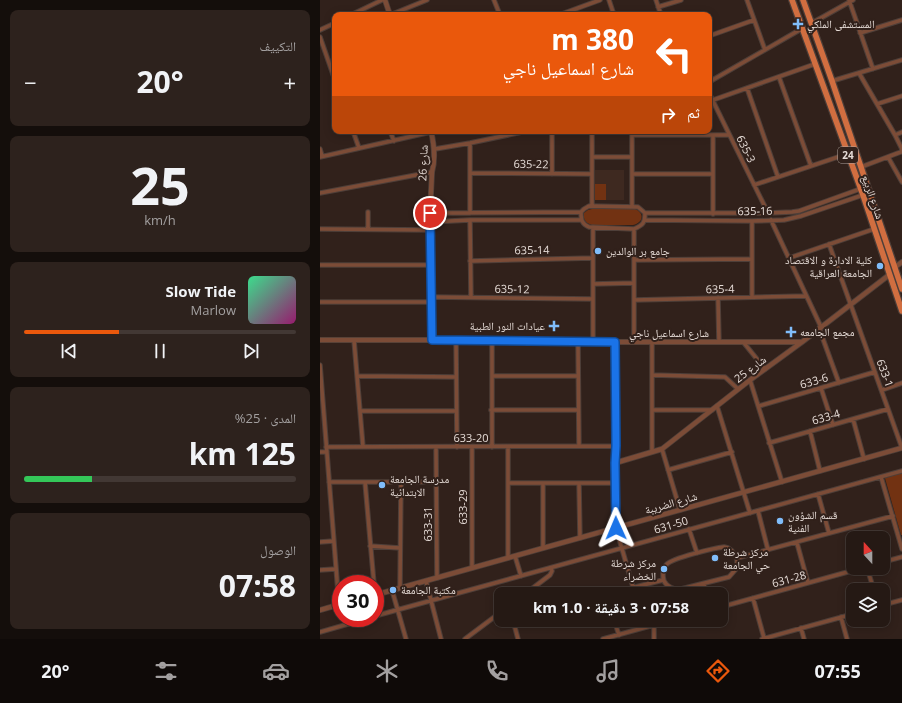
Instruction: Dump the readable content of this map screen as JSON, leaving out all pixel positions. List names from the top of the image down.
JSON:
{
  "streets": {
    "main road": ["24", "شارع الربيع"],
    "street": [
      "635-3",
      "شارع 26",
      "635-22",
      "635-16",
      "635-14",
      "635-12",
      "635-4",
      "شارع اسماعيل ناجي",
      "شارع 25",
      "633-1",
      "633-6",
      "633-4",
      "633-20",
      "شارع الضريبة",
      "633-29",
      "633-31",
      "631-50",
      "631-28"
    ]
  },
  "crossings": [
    ["635-3", "635-16"],
    ["شارع 26", "635-12"],
    ["شارع 26", "شارع اسماعيل ناجي"],
    ["شارع الربيع", "635-16"],
    ["شارع الربيع", "شارع 25"],
    ["شارع اسماعيل ناجي", "شارع 25"],
    ["شارع 25", "633-1"],
    ["633-1", "633-6"],
    ["633-1", "633-4"],
    ["633-1", "شارع الضريبة"],
    ["633-20", "633-29"],
    ["633-20", "633-31"],
    ["شارع الضريبة", "633-29"],
    ["شارع الضريبة", "633-31"]
  ],
  "places": {
    "health": ["المستشفى الملكي", "عيادات النور الطبية", "مجمع الجامعه"],
    "other": [
      "جامع بر الوالدين",
      "كلية الادارة و الاقتصاد الجامعة العراقية",
      "مدرسة الجامعة الابتدائية",
      "قسم الشؤون الفنية",
      "مركز شرطة حي الجامعة",
      "مركز شرطة الخضراء",
      "مكتبة الجامعة"
    ]
  },
  "north": "top",
  "page": {
    "tile": [
      "التكييف",
      ["25", "km/h"],
      ["المدى · 25%", "125 km"],
      ["الوصول", "07:58"]
    ],
    "turn": ["380 m", "شارع اسماعيل ناجي"],
    "heat": ["−", "20°", "+"],
    "then": "ثم",
    "song": ["Slow Tide", "Marlow"],
    "limit": "30",
    "trip": "07:58 · 3 دقيقة · 1.0 km",
    "tabs": ["07:55", "20°"]
  }
}
